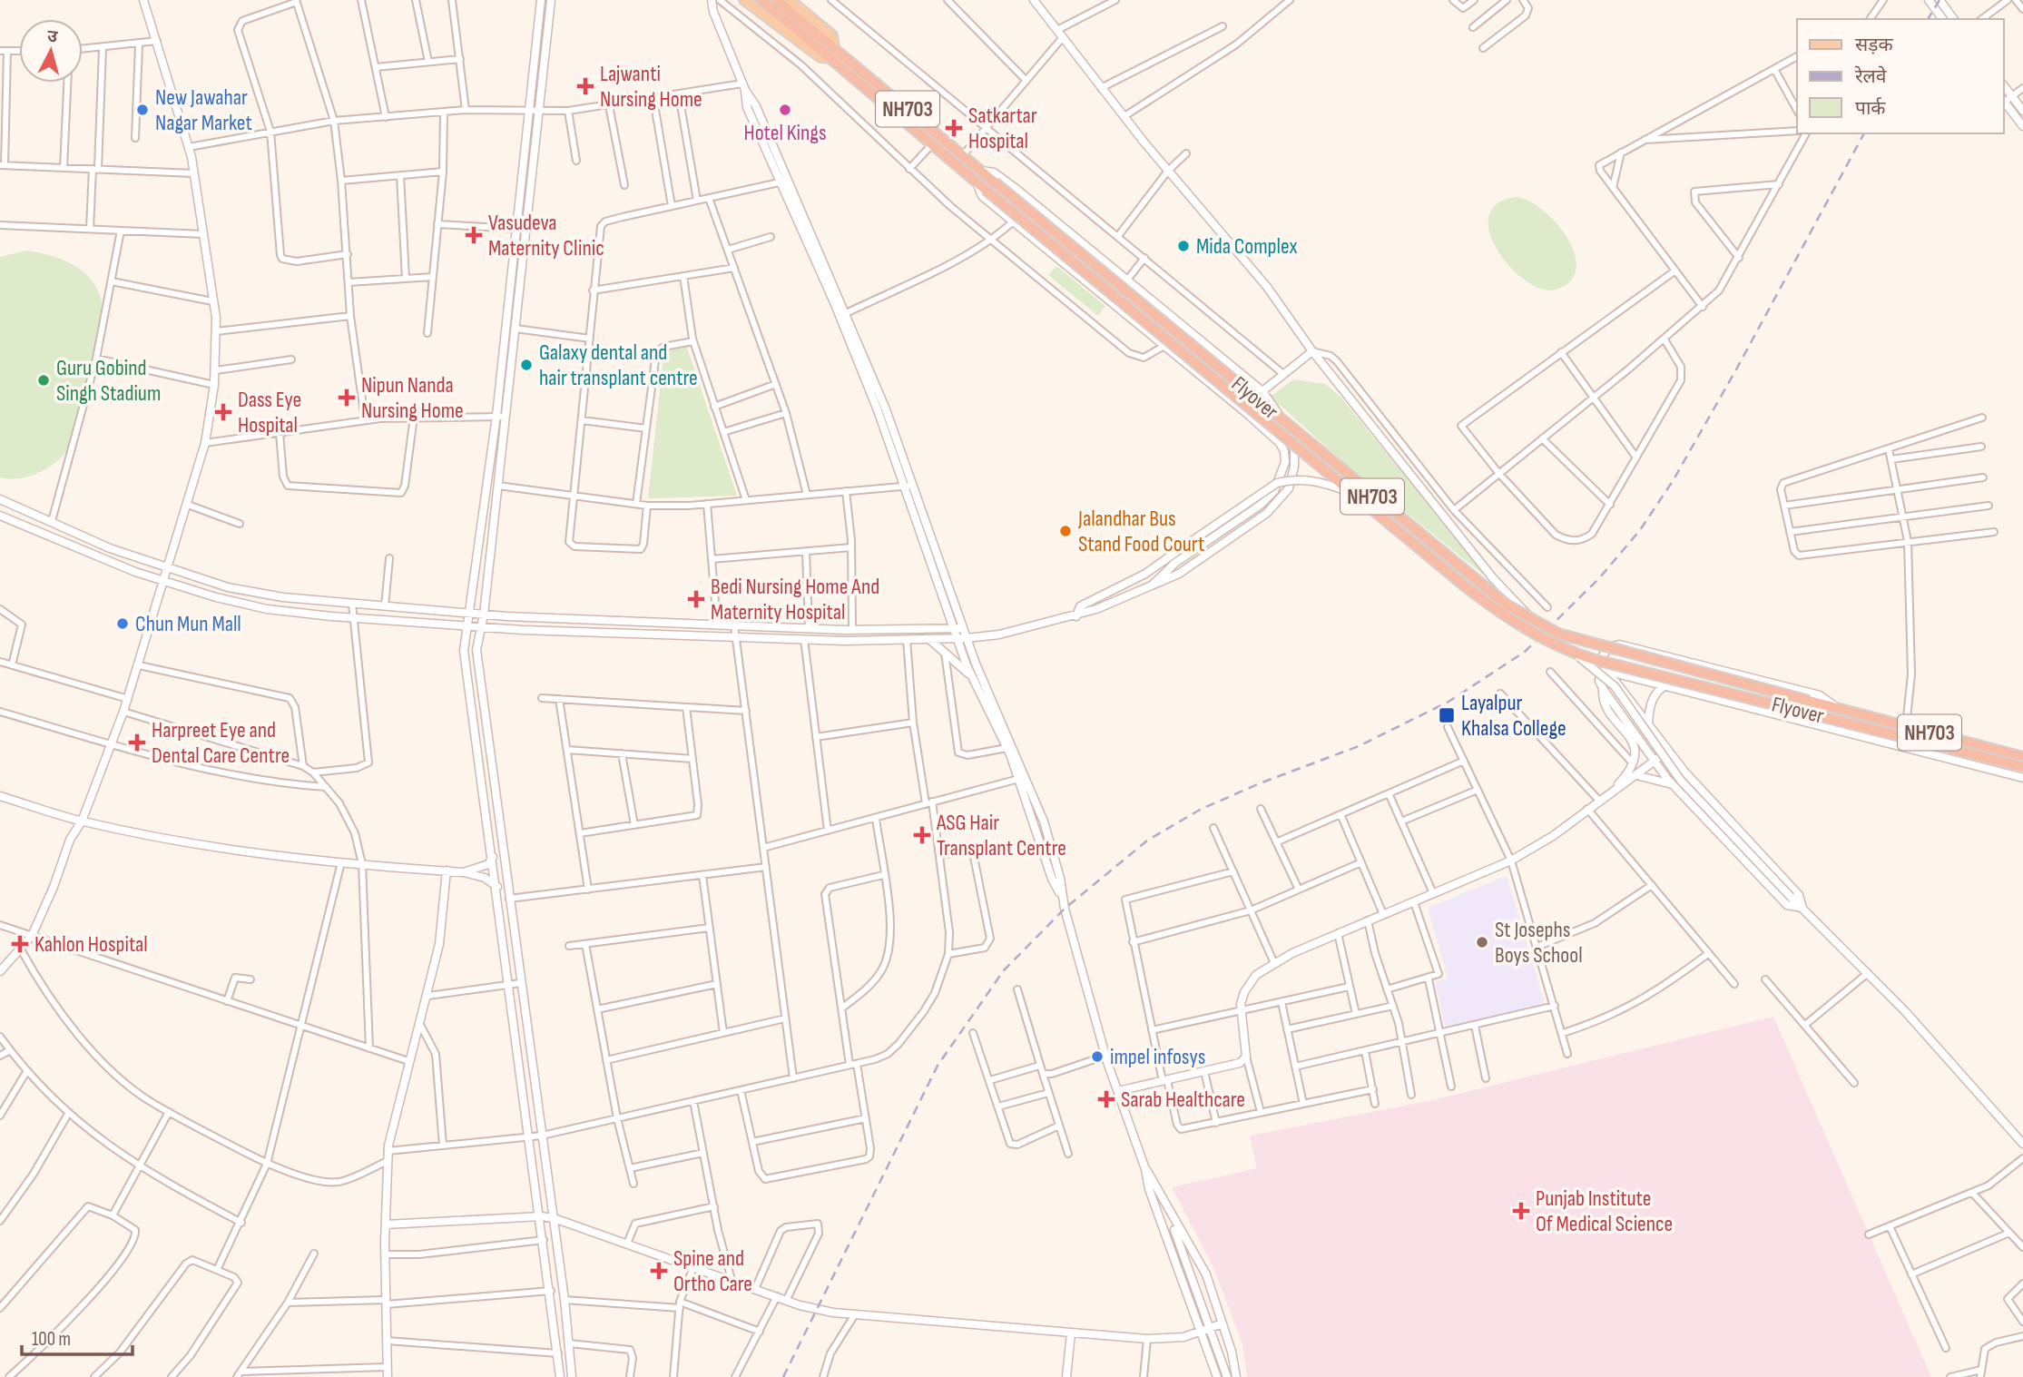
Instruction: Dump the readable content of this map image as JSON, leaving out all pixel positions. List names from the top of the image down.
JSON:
{
  "streets": {
    "highway": ["NH703", "Flyover"]
  },
  "crossings": [
    ["NH703", "Flyover"]
  ],
  "places": {
    "health": [
      "Lajwanti Nursing Home",
      "Satkartar Hospital",
      "Vasudeva Maternity Clinic",
      "Nipun Nanda Nursing Home",
      "Dass Eye Hospital",
      "Bedi Nursing Home And Maternity Hospital",
      "Harpreet Eye and Dental Care Centre",
      "ASG Hair Transplant Centre",
      "Kahlon Hospital",
      "Sarab Healthcare",
      "Punjab Institute Of Medical Science",
      "Spine and Ortho Care"
    ],
    "other": [
      "New Jawahar Nagar Market",
      "Hotel Kings",
      "Mida Complex",
      "Galaxy dental and hair transplant centre",
      "Guru Gobind Singh Stadium",
      "Jalandhar Bus Stand Food Court",
      "Chun Mun Mall",
      "St Josephs Boys School",
      "impel infosys"
    ],
    "transit": ["Layalpur Khalsa College"]
  },
  "legend": ["सड़क", "रेलवे", "पार्क"],
  "scale_bar": "100 m",
  "north": "top"
}
